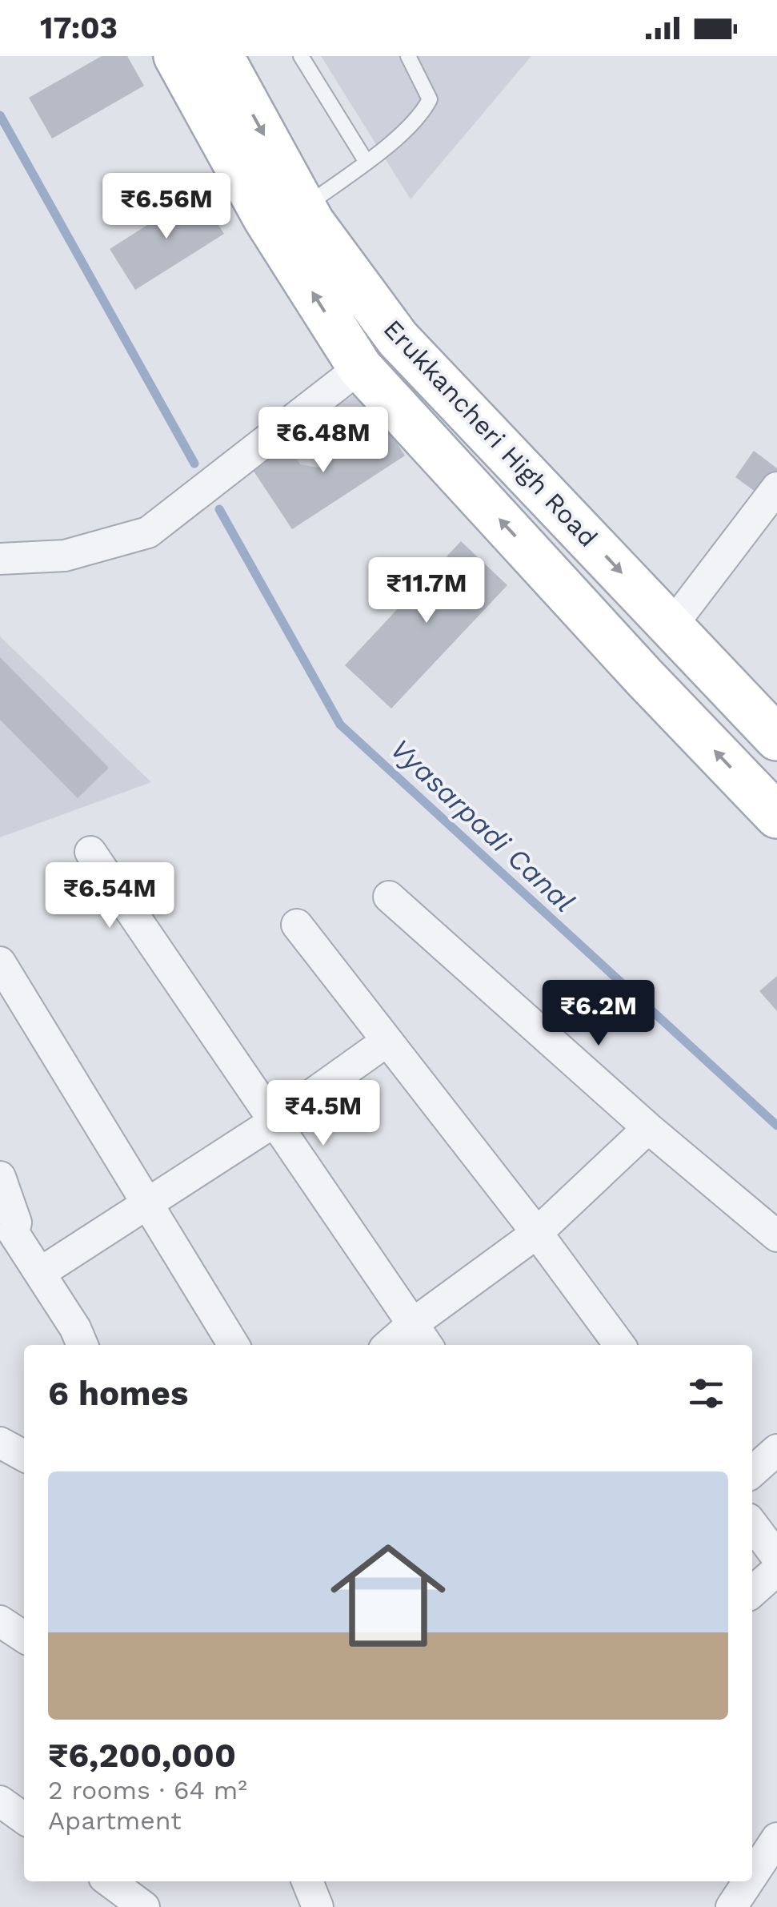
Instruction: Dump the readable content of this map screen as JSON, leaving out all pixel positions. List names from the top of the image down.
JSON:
{
  "streets": {
    "main road": ["Erukkancheri High Road"]
  },
  "water": ["Vyasarpadi Canal"],
  "page": {
    "status": "17:03",
    "price": [
      "₹6.56M",
      "₹6.48M",
      "₹11.7M",
      "₹6.54M",
      "₹6.2M",
      "₹4.5M"
    ],
    "heading": "6 homes",
    "list": [
      {
        "name": "₹6,200,000",
        "note": "2 rooms · 64 m² · Apartment"
      }
    ]
  }
}
